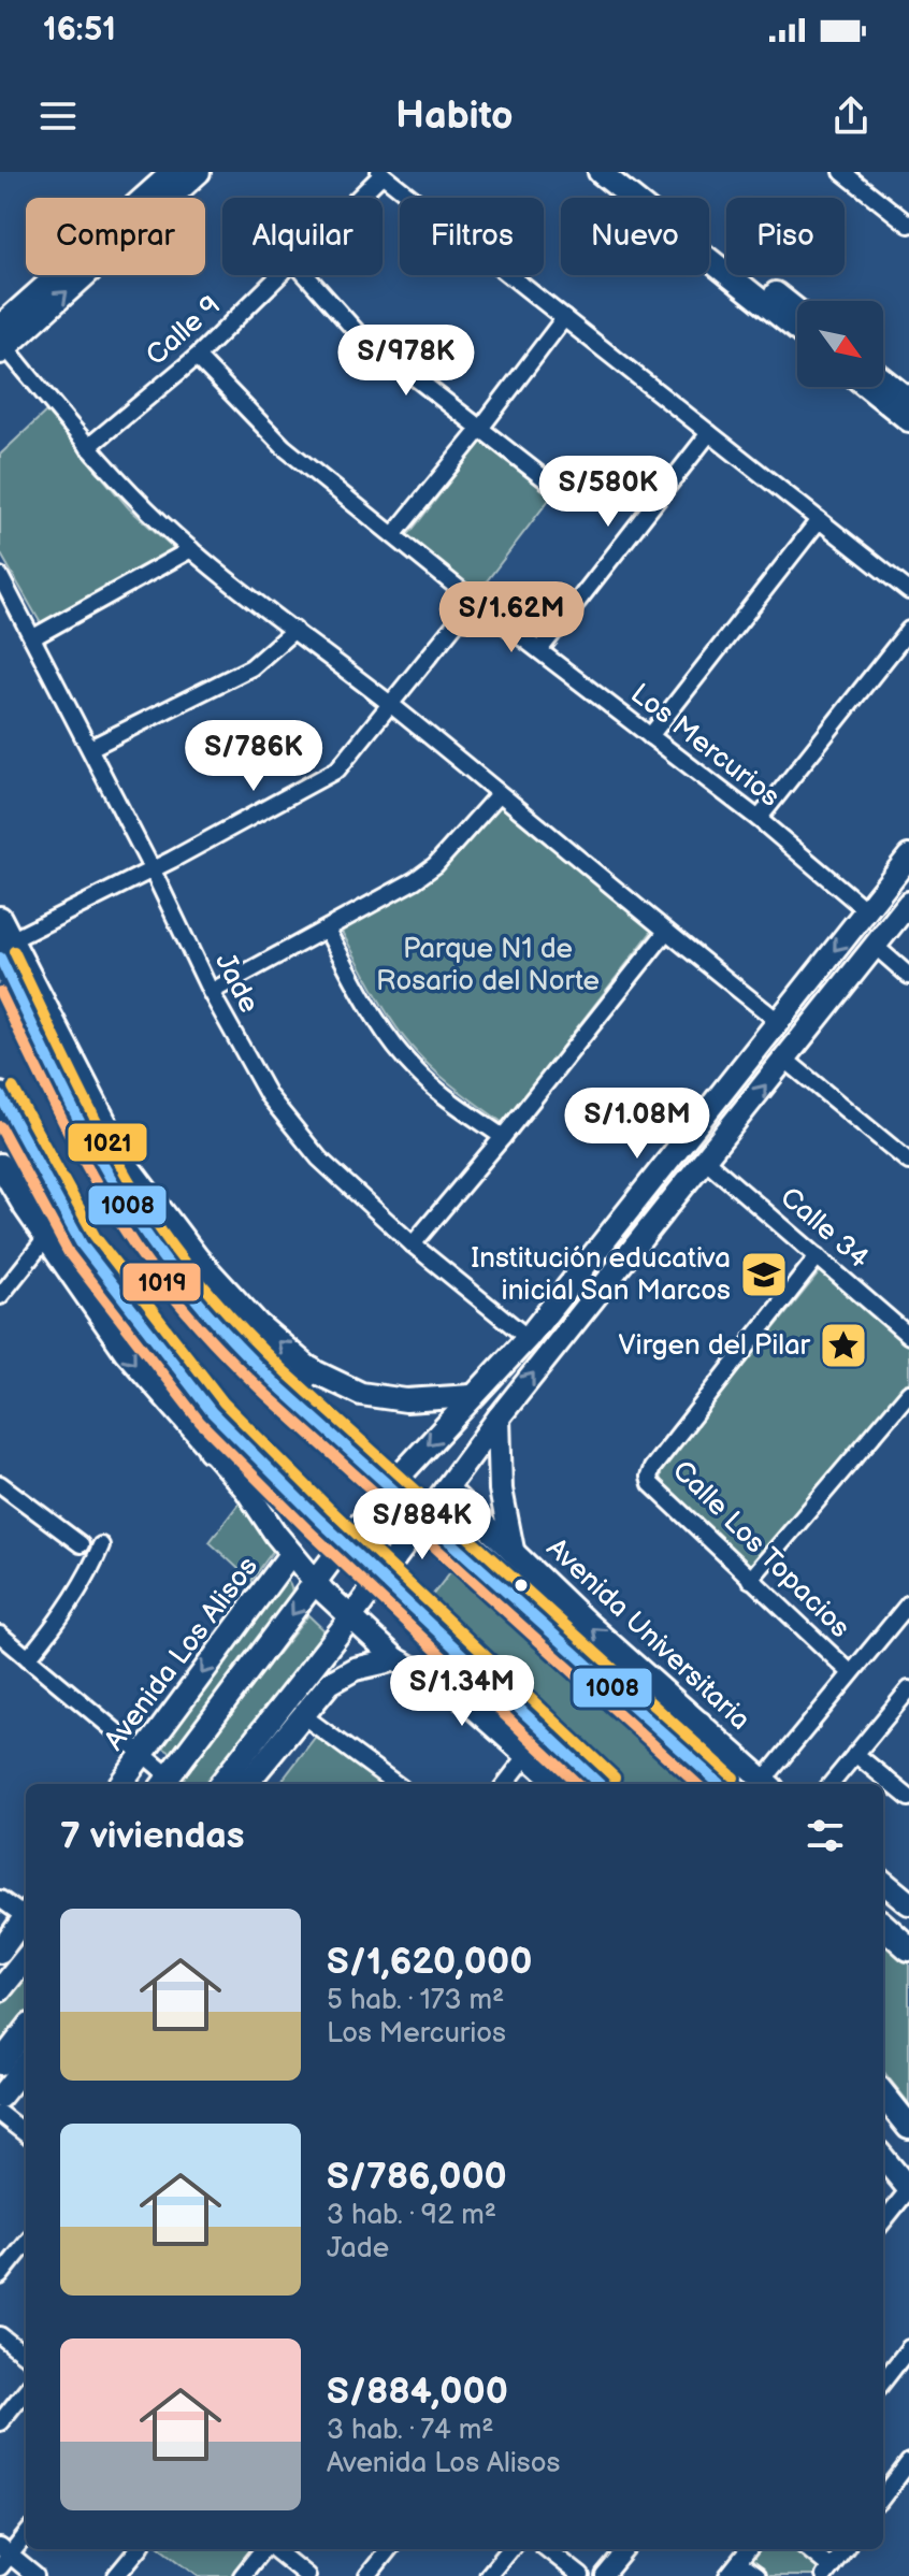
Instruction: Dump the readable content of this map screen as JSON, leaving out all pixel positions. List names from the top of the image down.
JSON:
{
  "streets": {
    "street": [
      "Calle 9",
      "Los Mercurios",
      "Jade",
      "Calle 34",
      "Calle Los Topacios",
      "Avenida Universitaria",
      "Avenida Los Alisos"
    ]
  },
  "crossings": [
    ["Calle 9", "Los Mercurios"],
    ["Calle 34", "Calle Los Topacios"]
  ],
  "parks": ["Parque N1 de Rosario del Norte"],
  "places": {
    "school or university": ["Institución educativa inicial San Marcos"],
    "place": ["Virgen del Pilar"]
  },
  "lines": ["transit line 1021", "transit line 1008", "transit line 1019"],
  "north": "bottom right",
  "page": {
    "status": "16:51",
    "header": "Habito",
    "chip": [
      "Comprar",
      "Alquilar",
      "Filtros",
      "Nuevo",
      "Piso"
    ],
    "price": [
      "S/978K",
      "S/580K",
      "S/1.62M",
      "S/786K",
      "S/1.08M",
      "S/884K",
      "S/1.34M"
    ],
    "heading": "7 viviendas",
    "list": [
      {
        "name": "S/1,620,000",
        "note": "5 hab. · 173 m² · Los Mercurios"
      },
      {
        "name": "S/786,000",
        "note": "3 hab. · 92 m² · Jade"
      },
      {
        "name": "S/884,000",
        "note": "3 hab. · 74 m² · Avenida Los Alisos"
      }
    ]
  }
}
